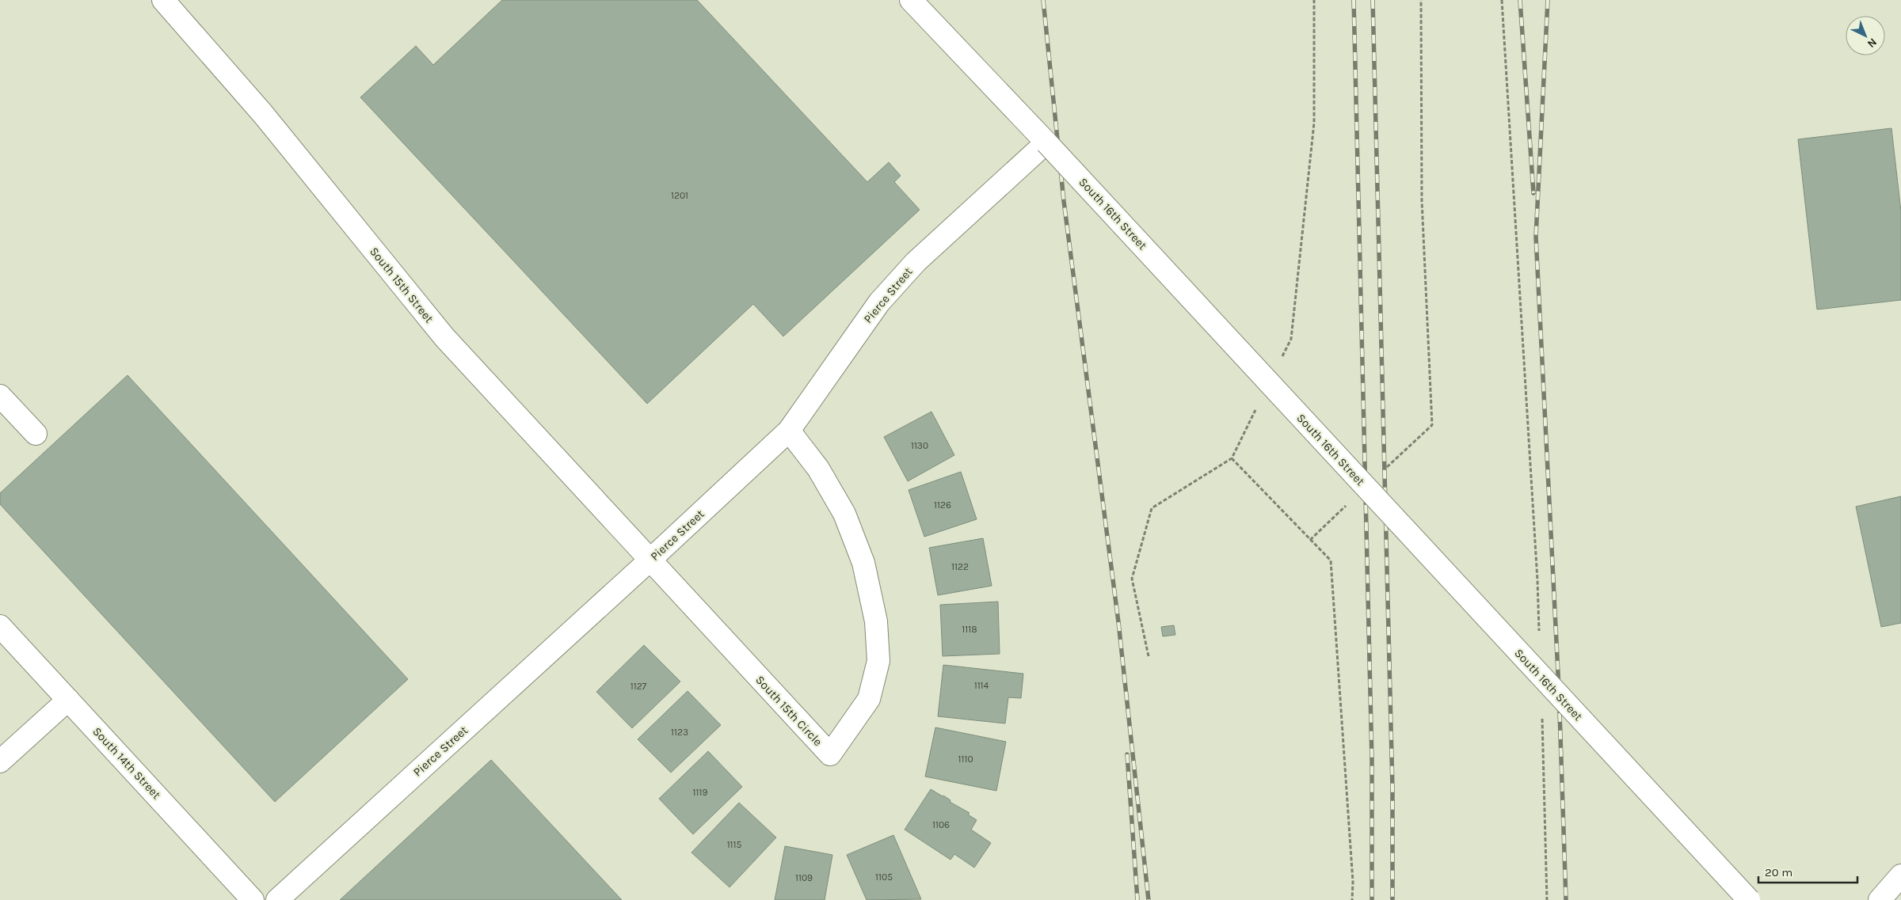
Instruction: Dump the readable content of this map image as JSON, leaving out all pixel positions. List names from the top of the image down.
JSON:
{
  "streets": {
    "street": [
      "South 16th Street",
      "South 15th Street",
      "Pierce Street",
      "South 15th Circle",
      "South 14th Street"
    ]
  },
  "crossings": [
    ["South 16th Street", "Pierce Street"],
    ["South 15th Street", "Pierce Street"],
    ["South 15th Street", "South 15th Circle"],
    ["Pierce Street", "South 15th Circle"]
  ],
  "house_numbers": [
    "1201",
    "1130",
    "1126",
    "1122",
    "1118",
    "1114",
    "1127",
    "1123",
    "1110",
    "1119",
    "1106",
    "1115",
    "1105",
    "1109"
  ],
  "scale_bar": "20 m",
  "north": "bottom right"
}
